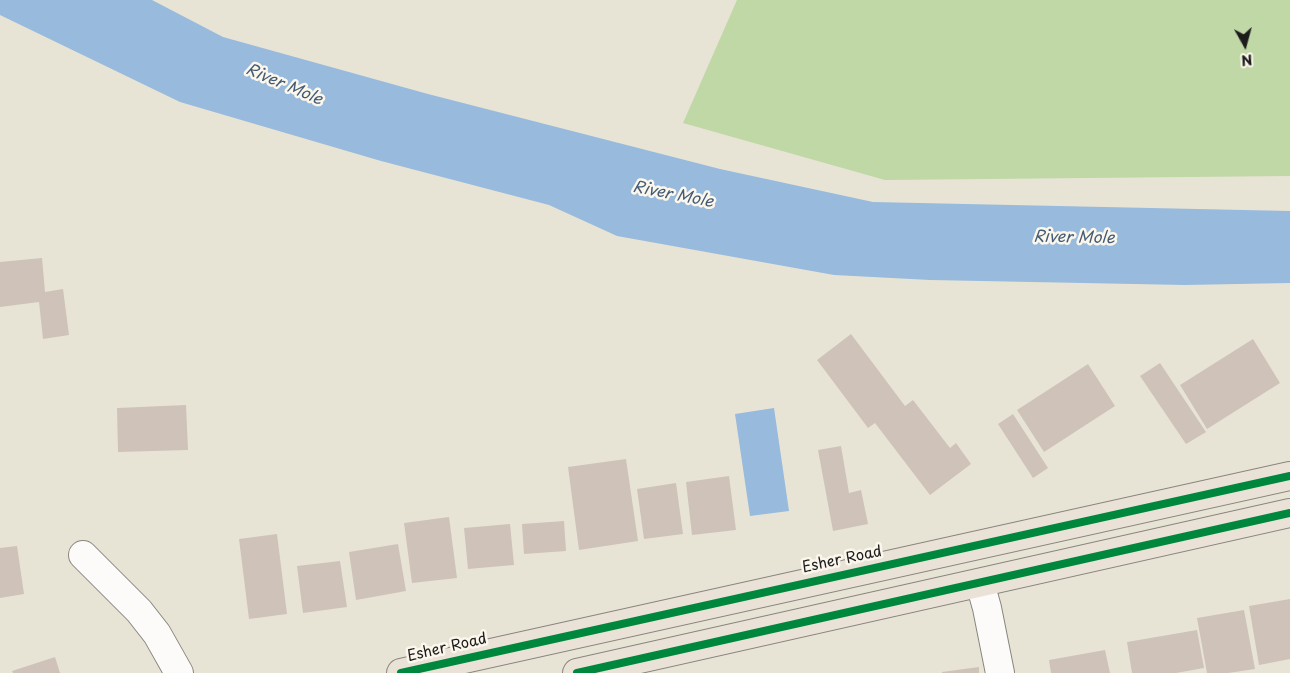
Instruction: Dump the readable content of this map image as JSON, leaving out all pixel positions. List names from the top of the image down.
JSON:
{
  "streets": {
    "main road": ["Esher Road"]
  },
  "water": ["River Mole"],
  "north": "bottom"
}
